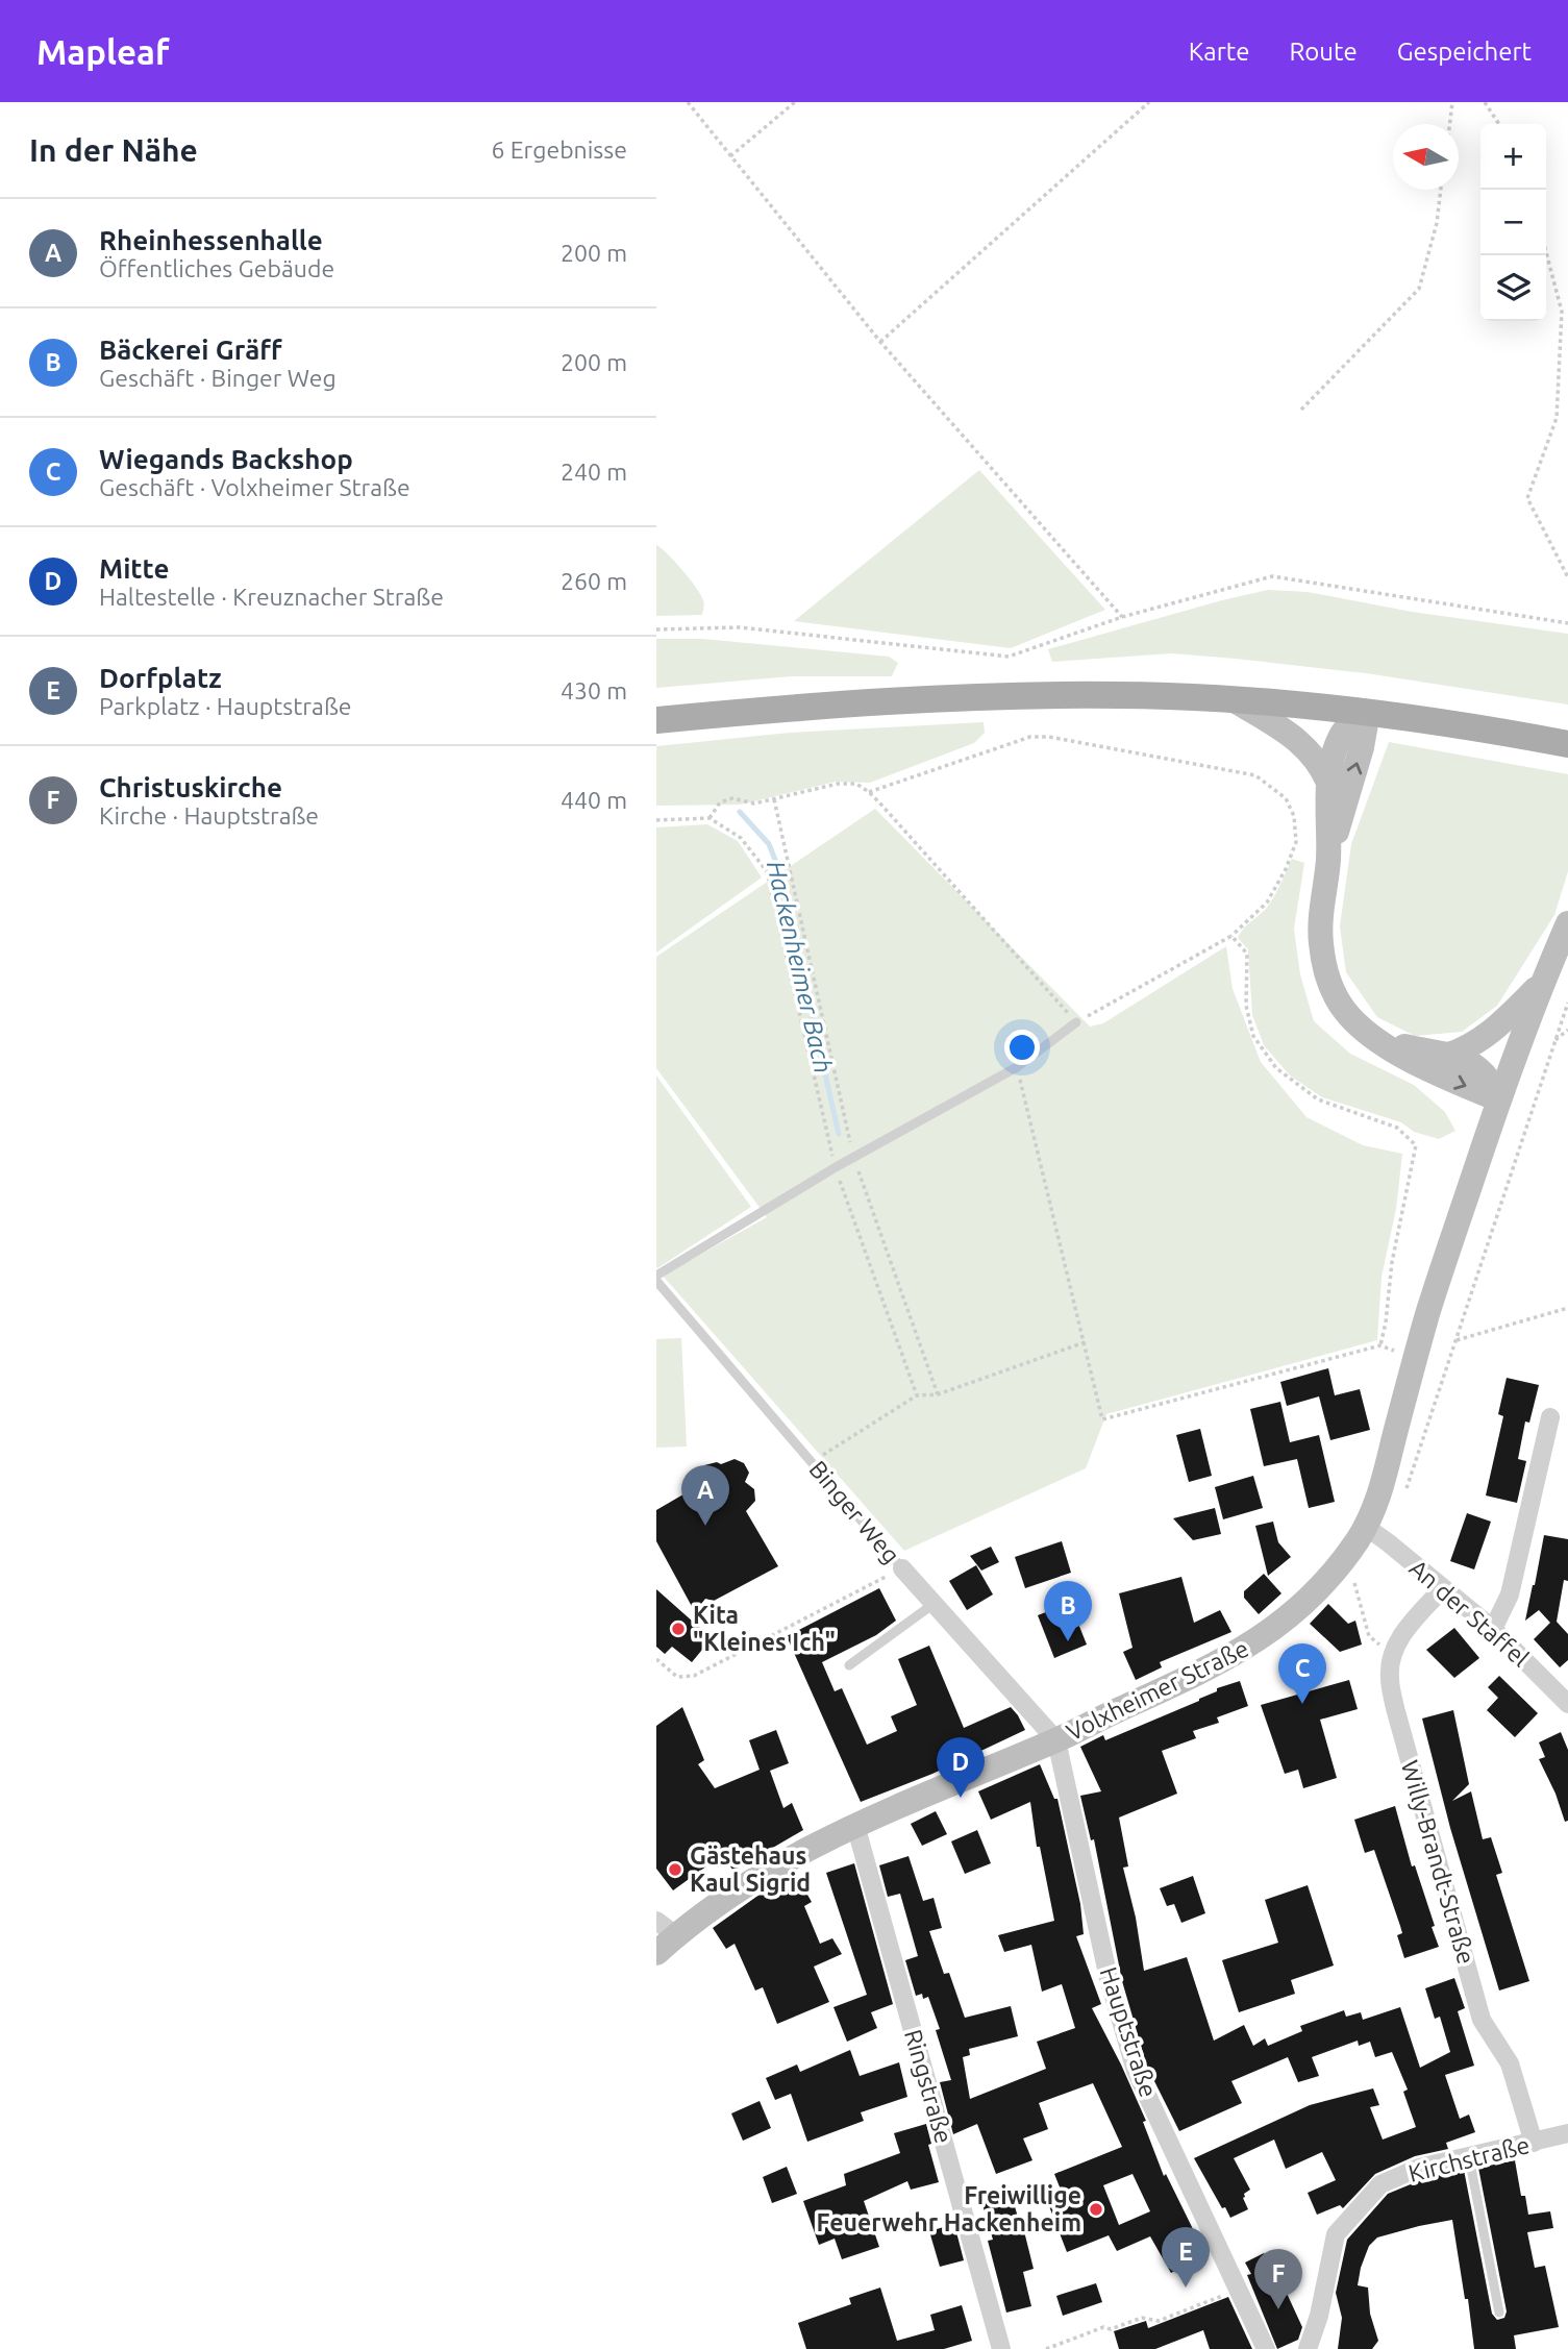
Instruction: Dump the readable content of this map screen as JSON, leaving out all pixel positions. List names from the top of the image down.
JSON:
{
  "streets": {
    "main road": ["Volxheimer Straße"],
    "street": [
      "Binger Weg",
      "An der Staffel",
      "Willy-Brandt-Straße",
      "Hauptstraße",
      "Ringstraße",
      "Kirchstraße"
    ]
  },
  "crossings": [
    ["Binger Weg", "Volxheimer Straße"],
    ["Binger Weg", "Hauptstraße"],
    ["An der Staffel", "Volxheimer Straße"],
    ["Volxheimer Straße", "Hauptstraße"],
    ["Volxheimer Straße", "Ringstraße"],
    ["Willy-Brandt-Straße", "Kirchstraße"]
  ],
  "water": ["Hackenheimer Bach"],
  "places": ["Kita \"Kleines Ich\"", "Gästehaus Kaul Sigrid", "Freiwillige Feuerwehr Hackenheim"],
  "north": "left",
  "page": {
    "header": "Mapleaf",
    "nav": ["Karte", "Route", "Gespeichert"],
    "heading": ["In der Nähe", "6 Ergebnisse"],
    "map_buttons": ["+", "−"],
    "list": [
      {
        "mark": "A",
        "name": "Rheinhessenhalle",
        "note": "Öffentliches Gebäude",
        "value": "200 m"
      },
      {
        "mark": "B",
        "name": "Bäckerei Gräff",
        "note": "Geschäft · Binger Weg",
        "value": "200 m"
      },
      {
        "mark": "C",
        "name": "Wiegands Backshop",
        "note": "Geschäft · Volxheimer Straße",
        "value": "240 m"
      },
      {
        "mark": "D",
        "name": "Mitte",
        "note": "Haltestelle · Kreuznacher Straße",
        "value": "260 m"
      },
      {
        "mark": "E",
        "name": "Dorfplatz",
        "note": "Parkplatz · Hauptstraße",
        "value": "430 m"
      },
      {
        "mark": "F",
        "name": "Christuskirche",
        "note": "Kirche · Hauptstraße",
        "value": "440 m"
      }
    ],
    "pins": [
      "A",
      "B",
      "C",
      "D",
      "E",
      "F"
    ]
  }
}
